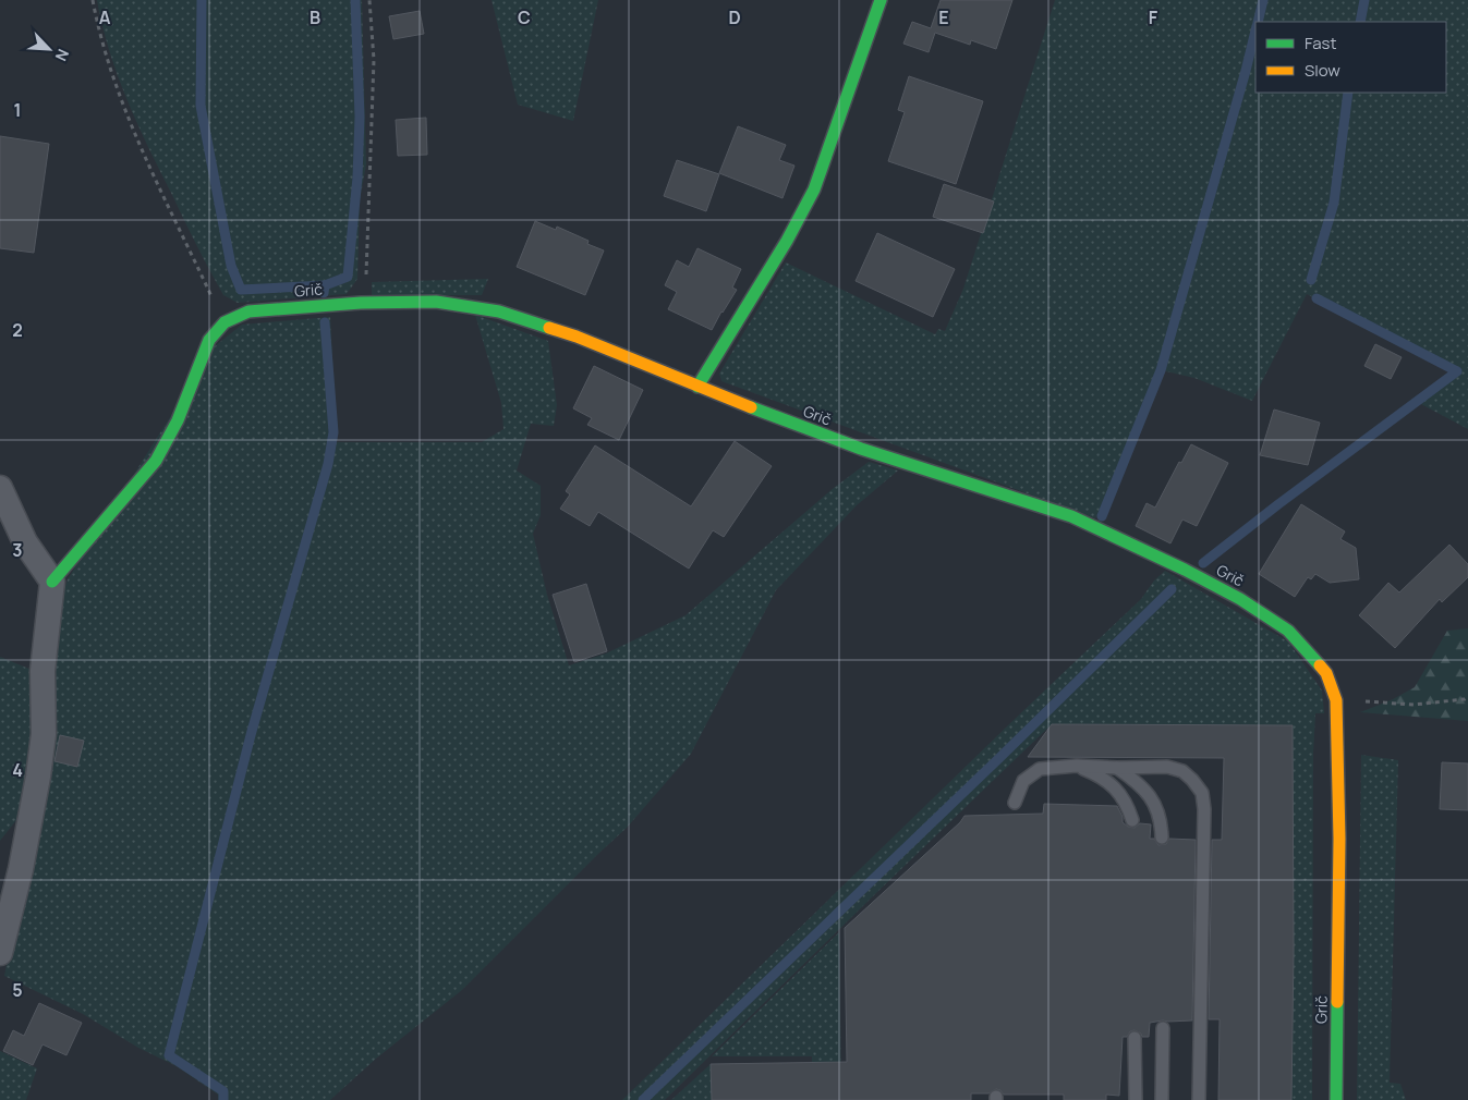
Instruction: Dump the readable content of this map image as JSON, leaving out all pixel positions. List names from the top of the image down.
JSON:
{
  "streets": {
    "street": ["Grič"]
  },
  "legend": ["Fast", "Slow"],
  "north": "bottom right",
  "grid": {
    "columns": [
      "A",
      "B",
      "C",
      "D",
      "E",
      "F"
    ],
    "rows": [
      "1",
      "2",
      "3",
      "4",
      "5"
    ]
  }
}
